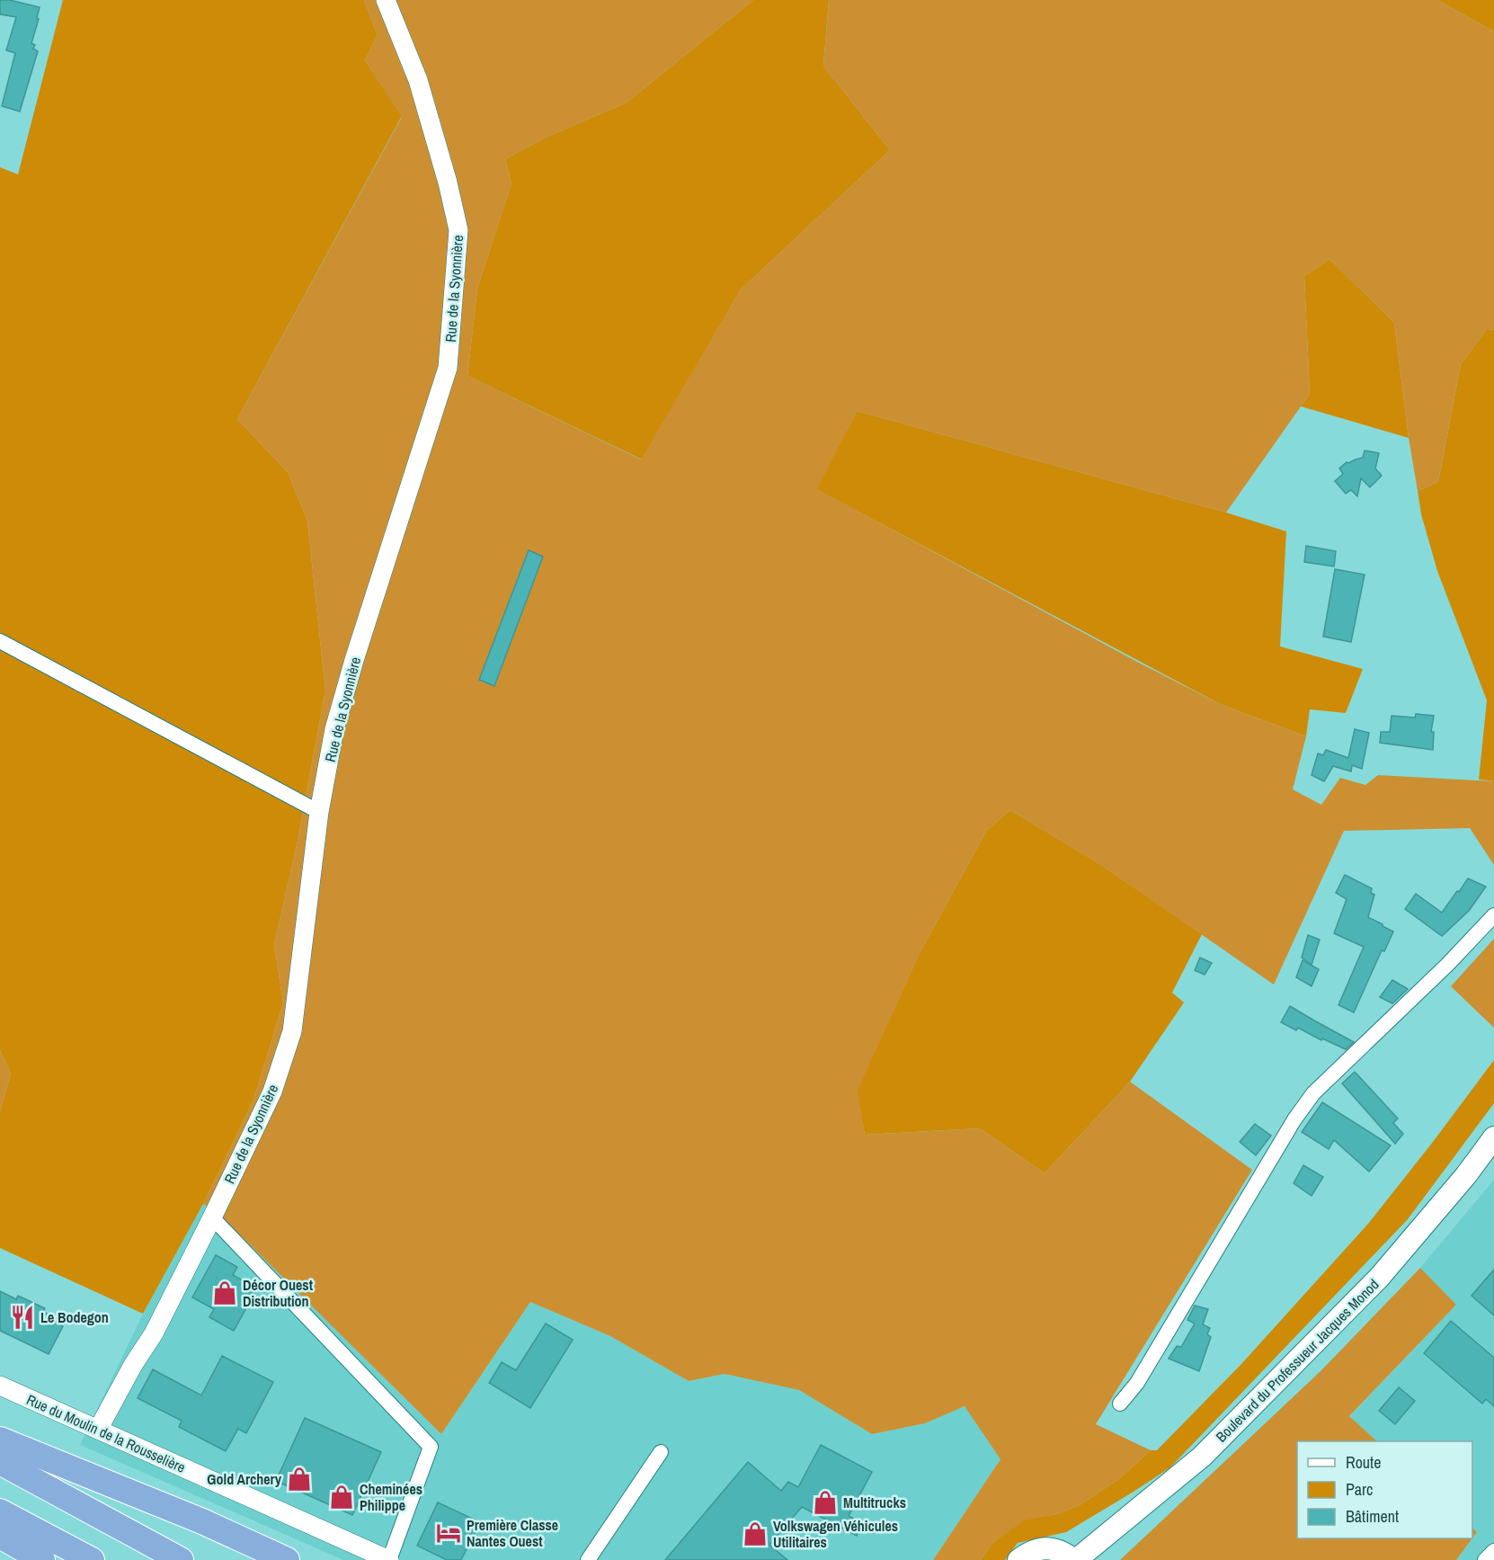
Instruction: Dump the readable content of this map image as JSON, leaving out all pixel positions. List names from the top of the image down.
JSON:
{
  "streets": {
    "main road": ["Boulevard du Professueur Jacques Monod"],
    "street": ["Rue de la Syonnière", "Rue du Moulin de la Rousselière"]
  },
  "crossings": [
    ["Rue de la Syonnière", "Rue du Moulin de la Rousselière"]
  ],
  "places": {
    "shop": [
      "Décor Ouest Distribution",
      "Gold Archery",
      "Cheminées Philippe",
      "Multitrucks",
      "Volkswagen Véhicules Utilitaires"
    ],
    "restaurant": ["Le Bodegon"],
    "hotel": ["Première Classe Nantes Ouest"]
  },
  "legend": ["Route", "Parc", "Bâtiment"]
}
